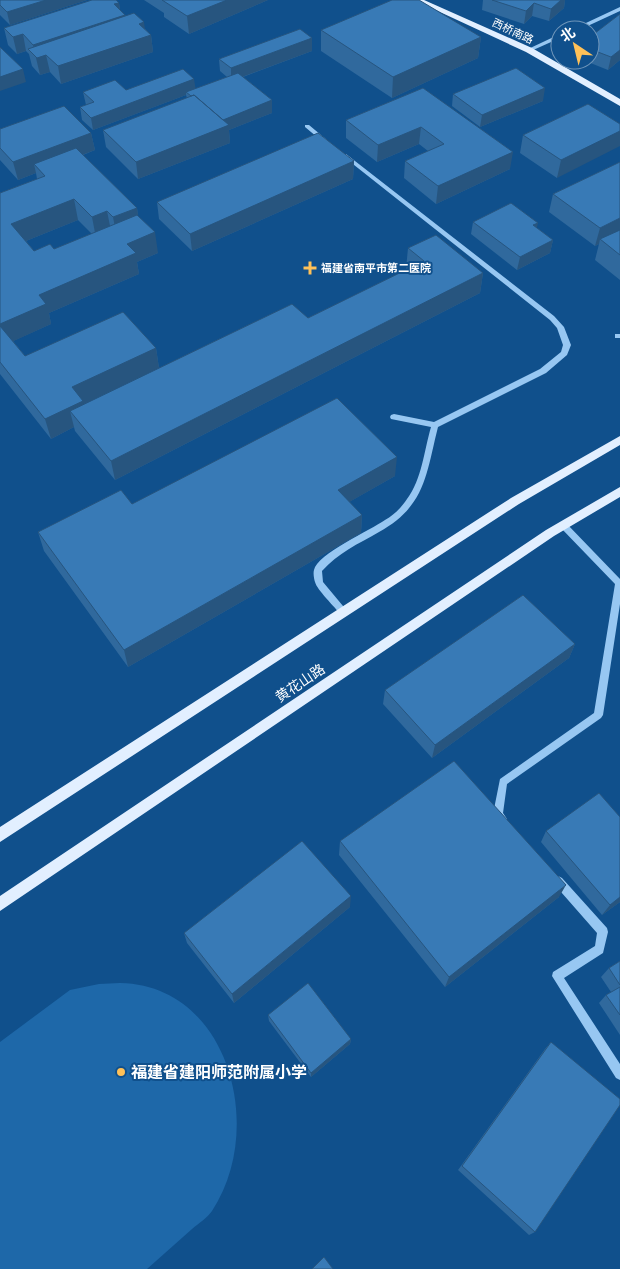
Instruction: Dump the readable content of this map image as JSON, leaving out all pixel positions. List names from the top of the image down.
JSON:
{
  "streets": {
    "main road": ["西桥南路", "黄花山路"]
  },
  "places": {
    "health": ["福建省南平市第二医院"],
    "other": ["福建省建阳师范附属小学"]
  },
  "north": "top left"
}
